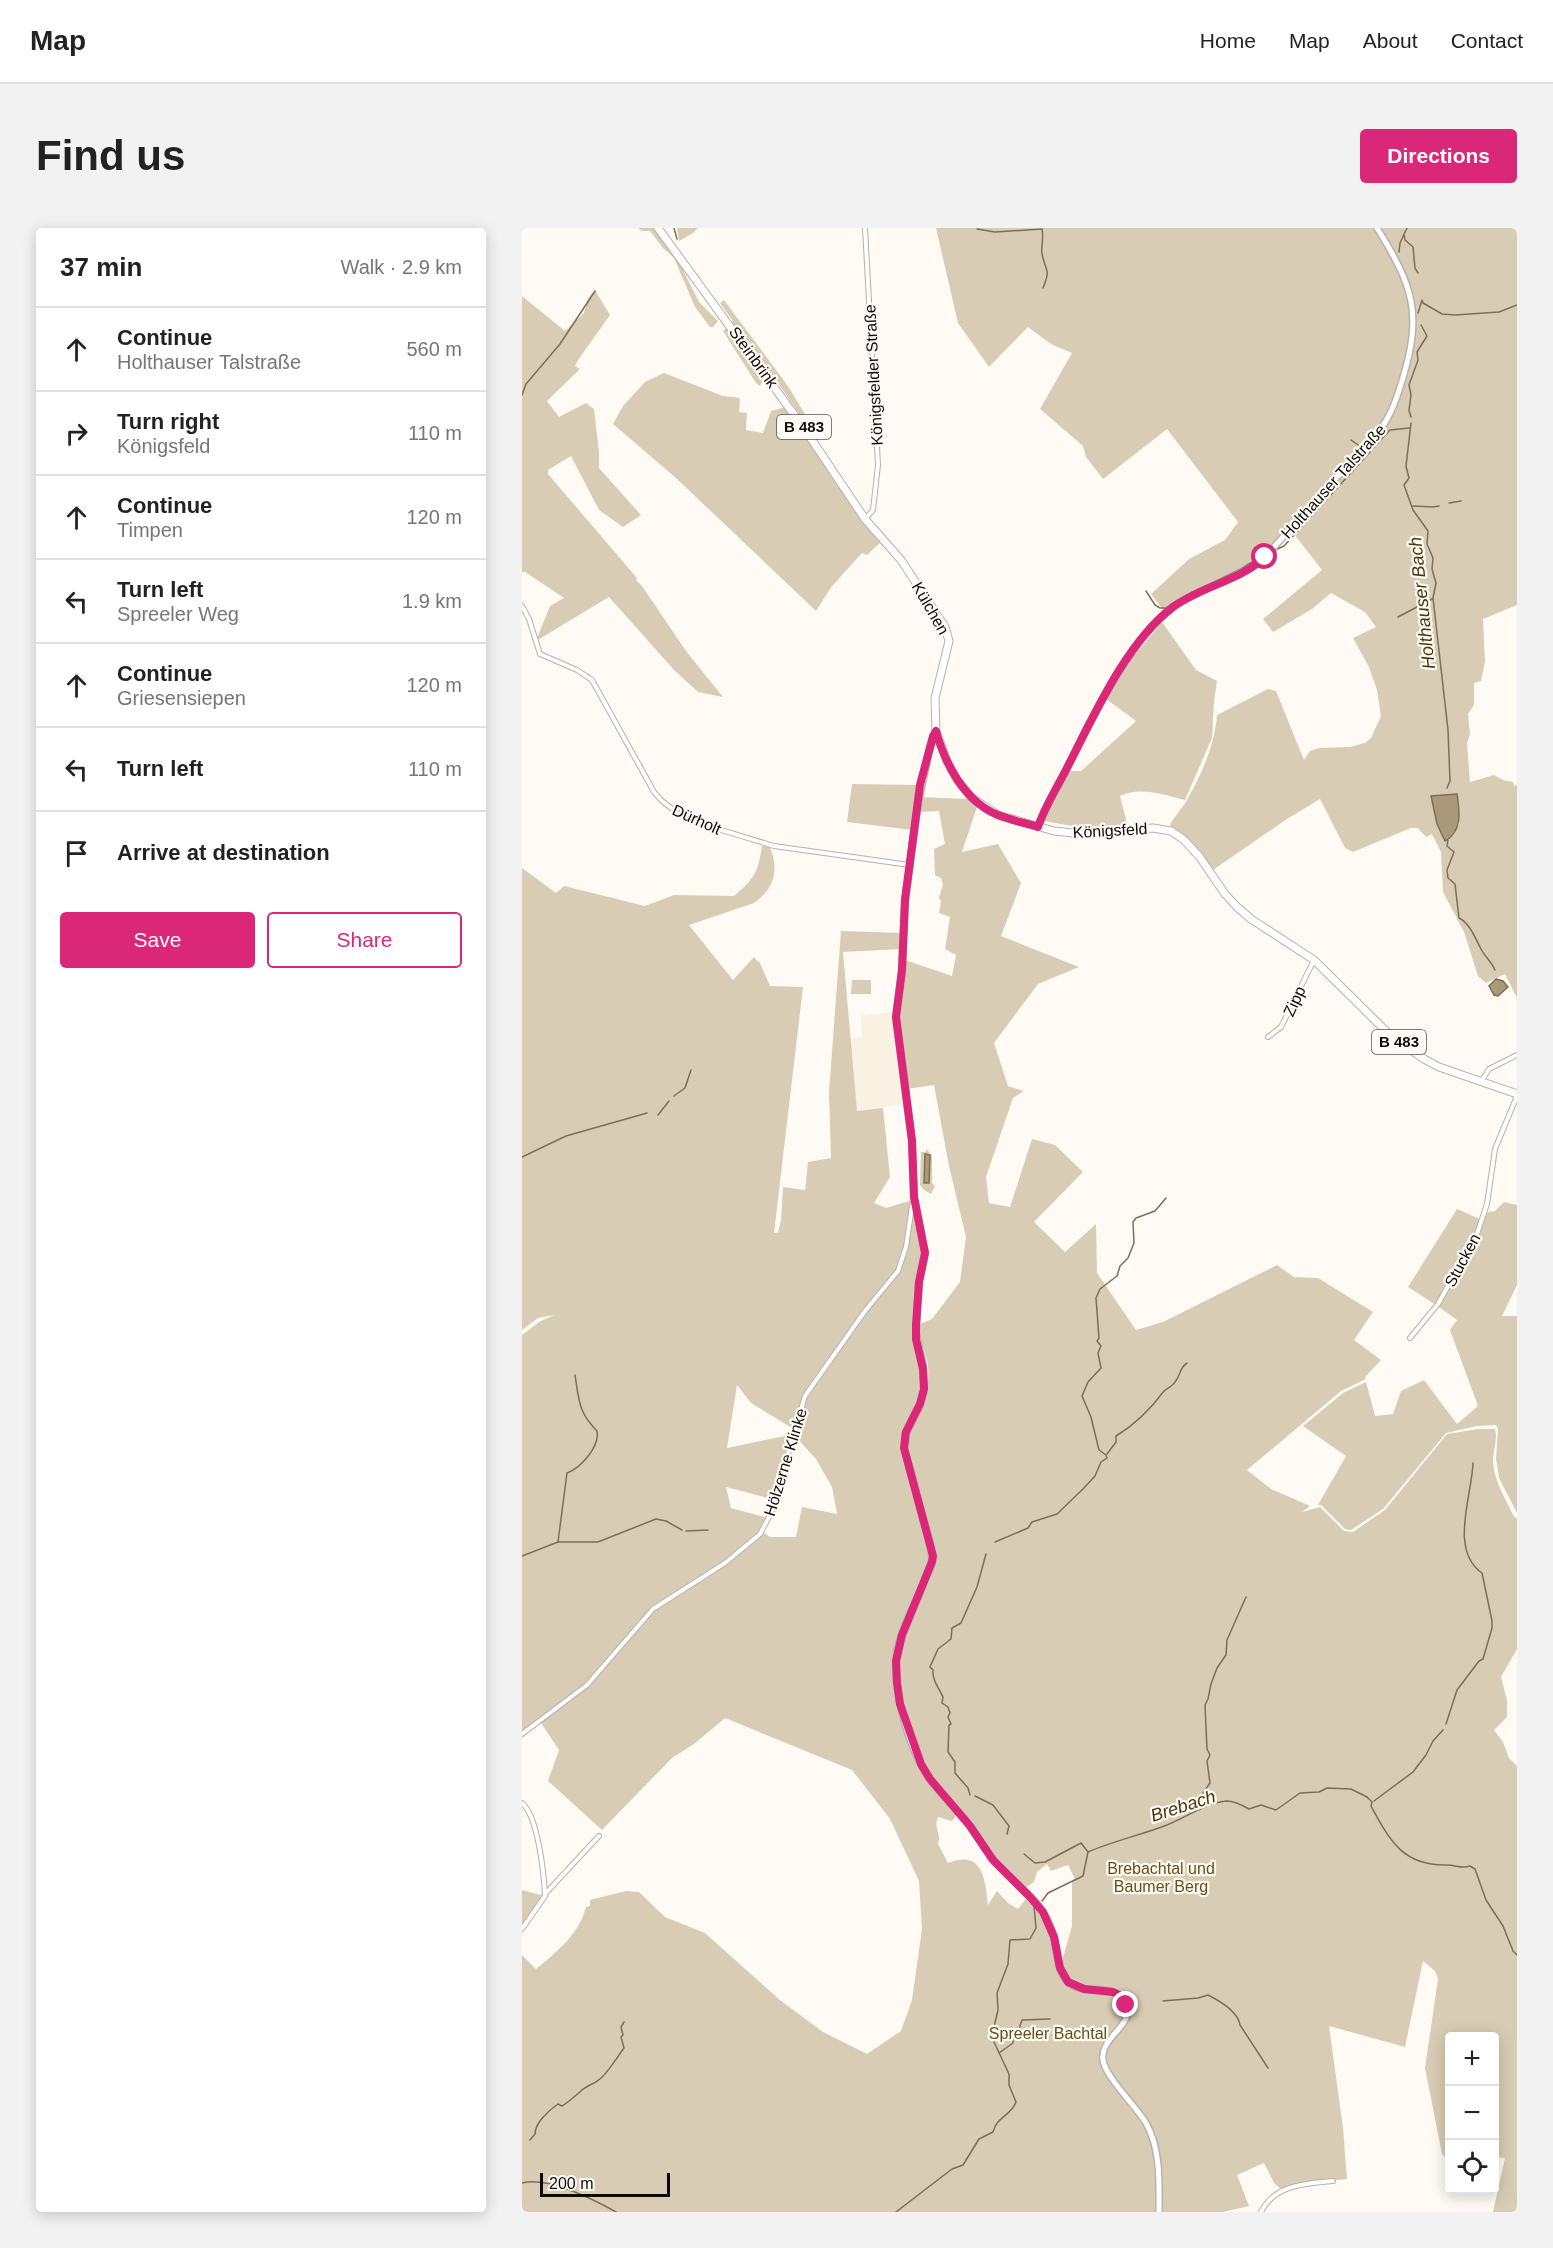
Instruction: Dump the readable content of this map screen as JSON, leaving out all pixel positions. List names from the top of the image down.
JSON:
{
  "streets": {
    "main road": [
      "Steinbrink",
      "B 483",
      "Külchen",
      "Königsfeld"
    ],
    "street": [
      "Königsfelder Straße",
      "Holthauser Talstraße",
      "Dürholt",
      "Zipp",
      "Stucken",
      "Hölzerne Klinke"
    ]
  },
  "crossings": [
    ["Steinbrink", "Königsfelder Straße"],
    ["Steinbrink", "Külchen"],
    ["Königsfelder Straße", "Külchen"],
    ["B 483", "Königsfeld"],
    ["B 483", "Zipp"],
    ["B 483", "Stucken"],
    ["Holthauser Talstraße", "Königsfeld"],
    ["Külchen", "Königsfeld"],
    ["Königsfeld", "Zipp"]
  ],
  "water": ["Holthauser Bach", "Brebach"],
  "parks": ["Brebachtal und Baumer Berg", "Spreeler Bachtal"],
  "scale_bar": "200 m",
  "page": {
    "header": "Map",
    "nav": [
      "Home",
      "Map",
      "About",
      "Contact"
    ],
    "buttons": [
      "Directions",
      ["Save", "Share"]
    ],
    "title": "Find us",
    "heading": ["37 min", "Walk · 2.9 km"],
    "list": [
      ["Continue", "Holthauser Talstraße", "560 m"],
      ["Turn right", "Königsfeld", "110 m"],
      ["Continue", "Timpen", "120 m"],
      ["Turn left", "Spreeler Weg", "1.9 km"],
      ["Continue", "Griesensiepen", "120 m"],
      ["Turn left", "110 m"],
      "Arrive at destination"
    ],
    "map_buttons": ["+", "−"],
    "scale": "200 m"
  }
}
